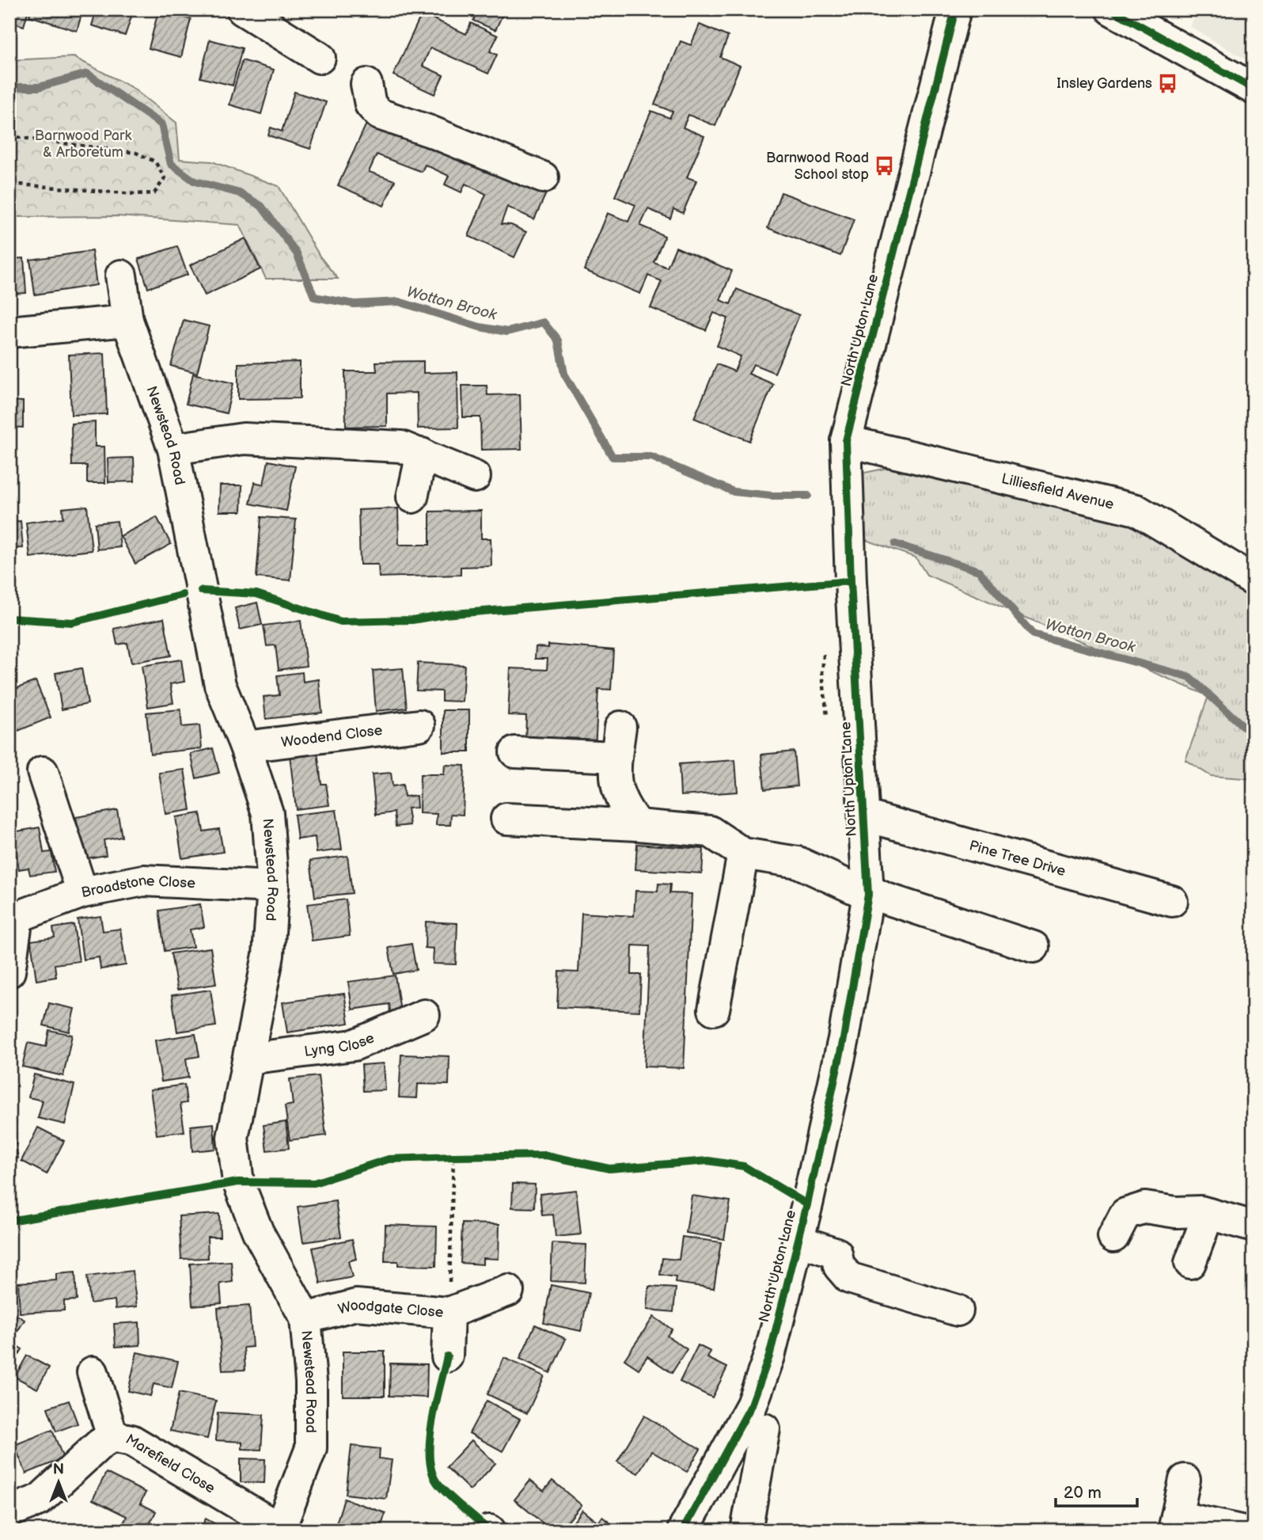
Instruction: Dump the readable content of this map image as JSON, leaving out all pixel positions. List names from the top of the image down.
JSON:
{
  "streets": {
    "street": [
      "North Upton Lane",
      "Newstead Road",
      "Lilliesfield Avenue",
      "Woodend Close",
      "Pine Tree Drive",
      "Broadstone Close",
      "Lyng Close",
      "Woodgate Close",
      "Marefield Close"
    ]
  },
  "crossings": [
    ["North Upton Lane", "Lilliesfield Avenue"],
    ["North Upton Lane", "Pine Tree Drive"],
    ["Newstead Road", "Woodend Close"],
    ["Newstead Road", "Broadstone Close"],
    ["Newstead Road", "Lyng Close"],
    ["Newstead Road", "Woodgate Close"],
    ["Newstead Road", "Marefield Close"]
  ],
  "water": ["Wotton Brook"],
  "parks": ["Barnwood Park & Arboretum"],
  "places": {
    "bus stop": ["Insley Gardens", "Barnwood Road School stop"]
  },
  "scale_bar": "20 m",
  "north": "top"
}
